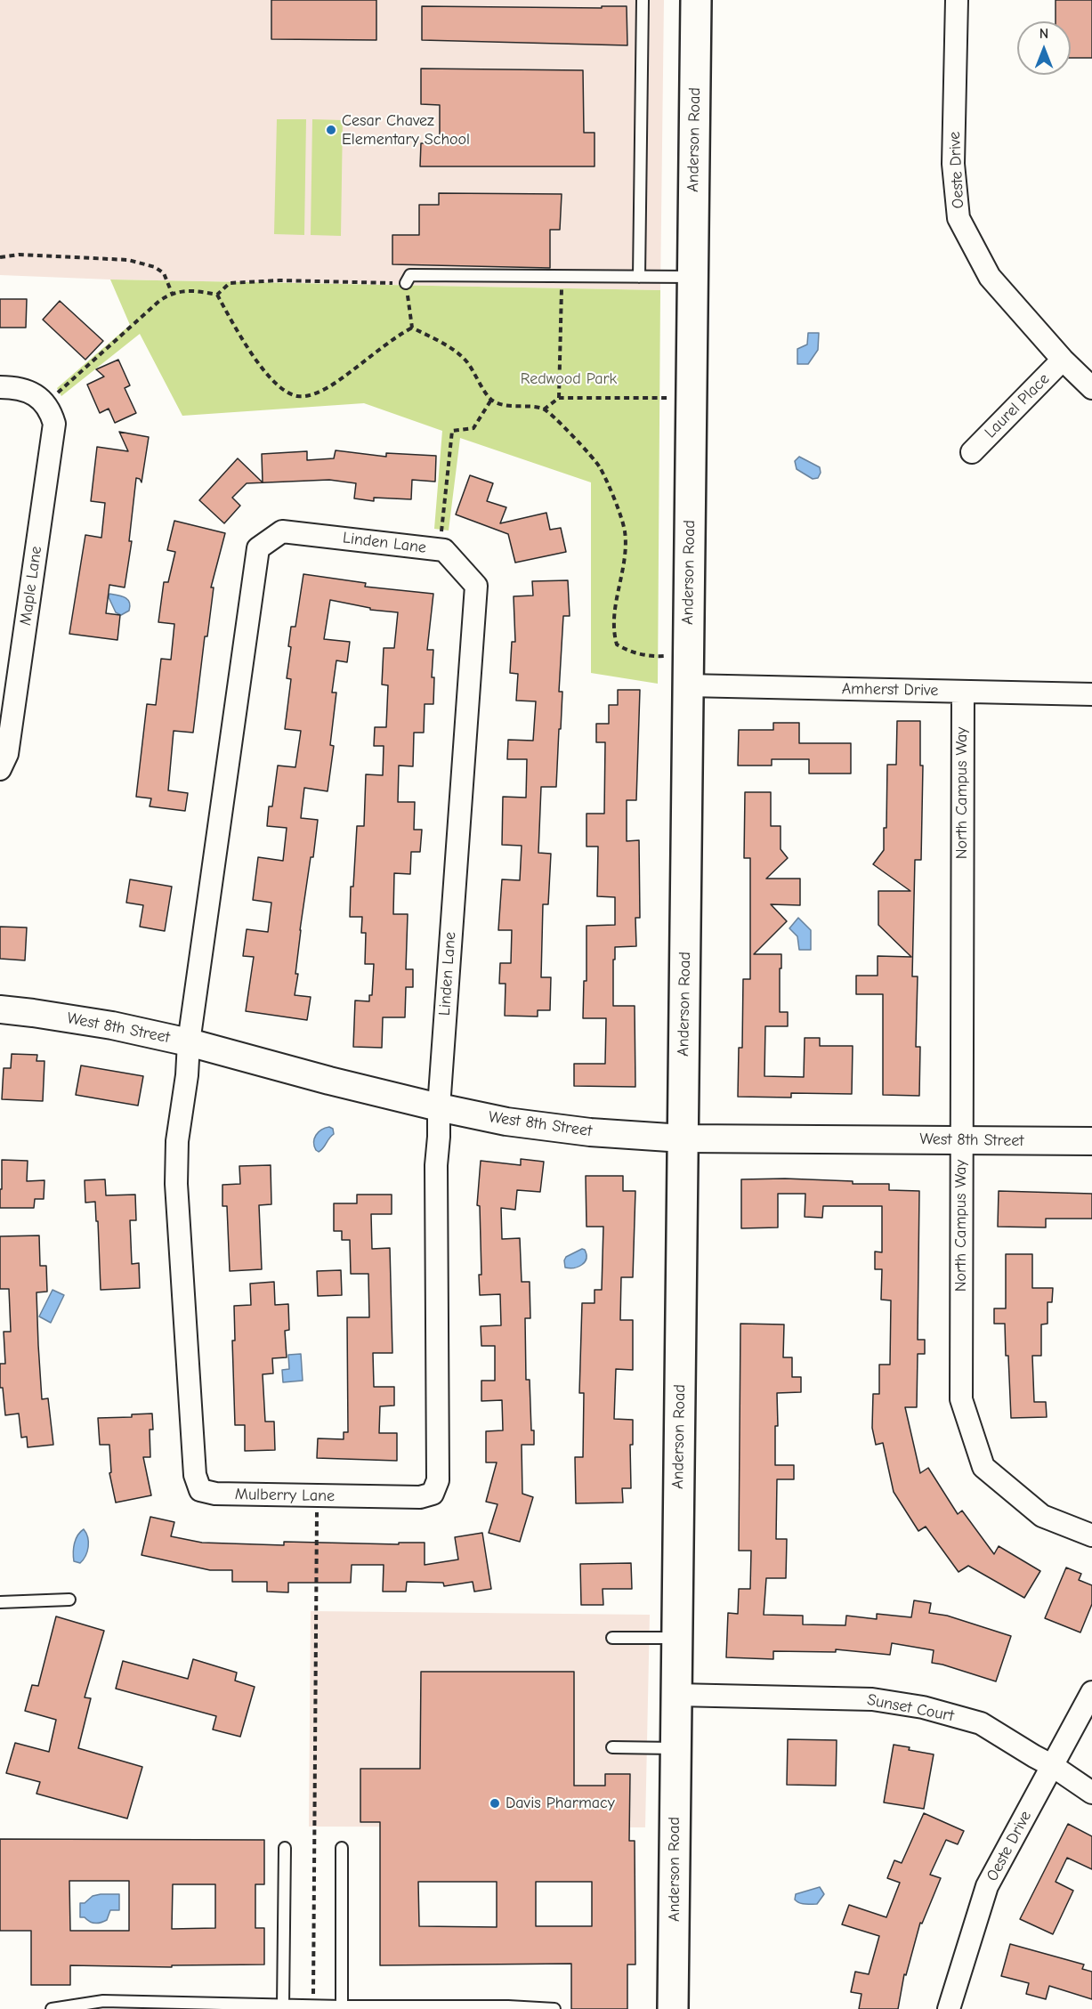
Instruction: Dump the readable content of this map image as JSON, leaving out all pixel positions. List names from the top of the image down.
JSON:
{
  "streets": {
    "main road": ["Anderson Road"],
    "street": [
      "Oeste Drive",
      "Laurel Place",
      "Linden Lane",
      "Maple Lane",
      "Amherst Drive",
      "North Campus Way",
      "West 8th Street",
      "Mulberry Lane",
      "Sunset Court"
    ]
  },
  "crossings": [
    ["Anderson Road", "Amherst Drive"],
    ["Anderson Road", "West 8th Street"],
    ["Anderson Road", "Sunset Court"],
    ["Oeste Drive", "Laurel Place"],
    ["Oeste Drive", "Sunset Court"],
    ["Linden Lane", "West 8th Street"],
    ["Linden Lane", "Mulberry Lane"],
    ["Amherst Drive", "North Campus Way"],
    ["North Campus Way", "West 8th Street"],
    ["West 8th Street", "Mulberry Lane"]
  ],
  "parks": ["Redwood Park"],
  "places": ["Cesar Chavez Elementary School", "Davis Pharmacy"],
  "north": "top"
}
